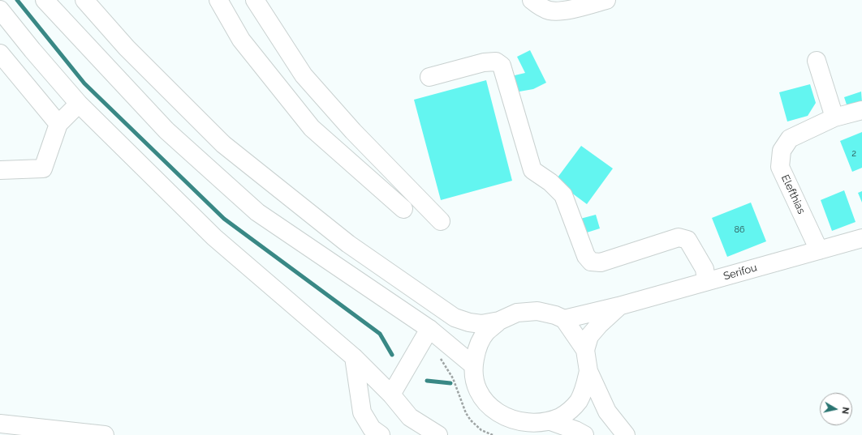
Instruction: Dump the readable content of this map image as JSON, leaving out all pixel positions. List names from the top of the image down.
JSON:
{
  "streets": {
    "main road": ["Elefthias", "Serifou"]
  },
  "crossings": [
    ["Elefthias", "Serifou"]
  ],
  "house_numbers": ["2", "86"],
  "north": "right"
}
